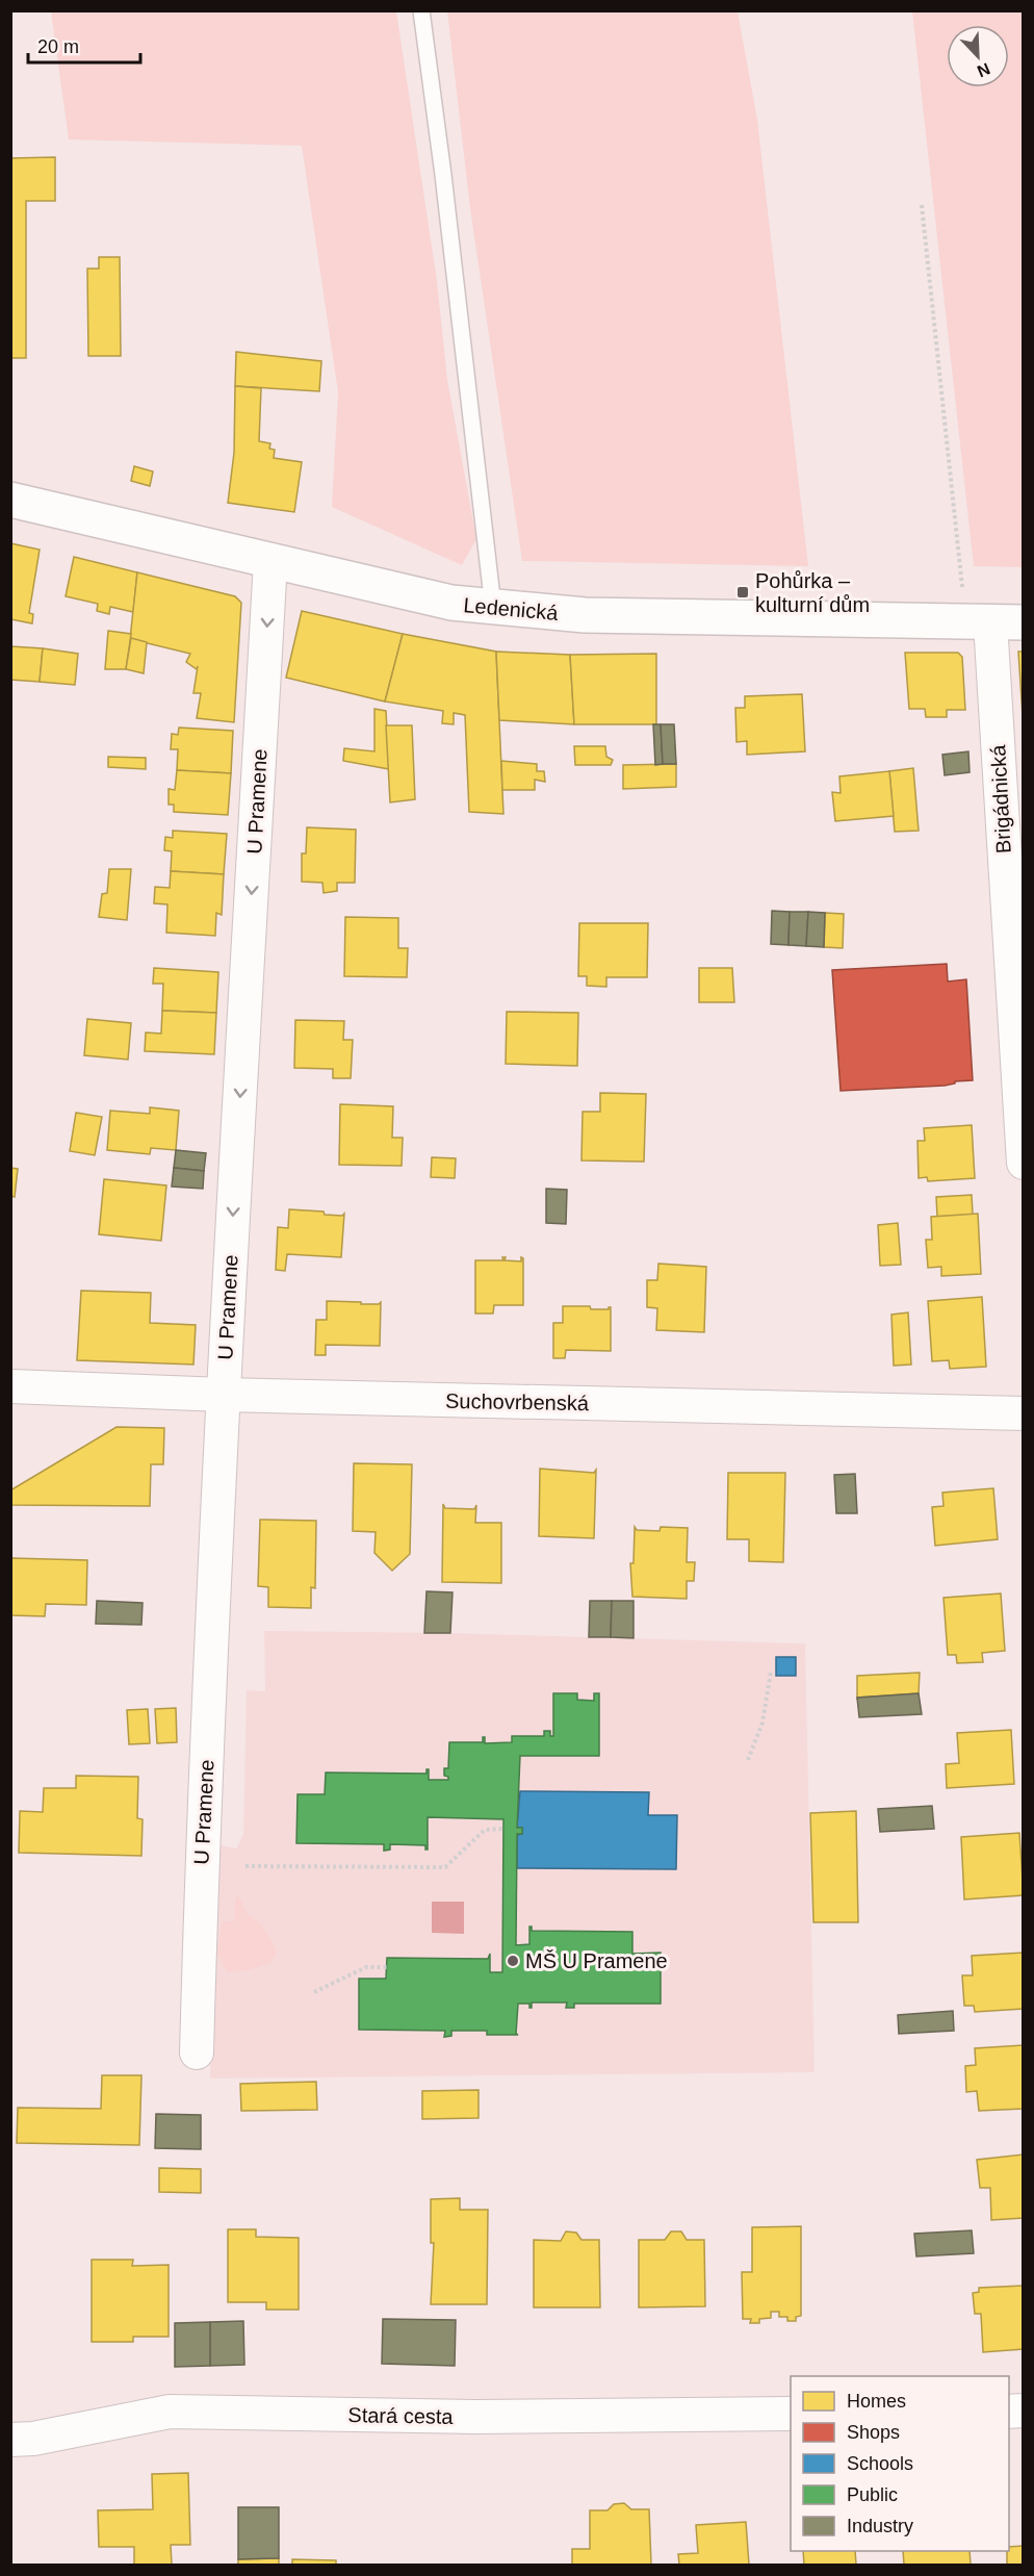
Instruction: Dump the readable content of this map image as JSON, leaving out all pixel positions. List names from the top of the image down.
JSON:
{
  "streets": {
    "main road": ["Ledenická"],
    "street": [
      "Brigádnická",
      "U Pramene",
      "Suchovrbenská",
      "Stará cesta"
    ]
  },
  "crossings": [
    ["Ledenická", "Brigádnická"],
    ["Ledenická", "U Pramene"],
    ["U Pramene", "Suchovrbenská"]
  ],
  "one_way": ["U Pramene"],
  "places": {
    "transit": ["Pohůrka – kulturní dům"],
    "other": ["MŠ U Pramene"]
  },
  "legend": [
    "Homes",
    "Shops",
    "Schools",
    "Public",
    "Industry"
  ],
  "scale_bar": "20 m",
  "north": "bottom right"
}
